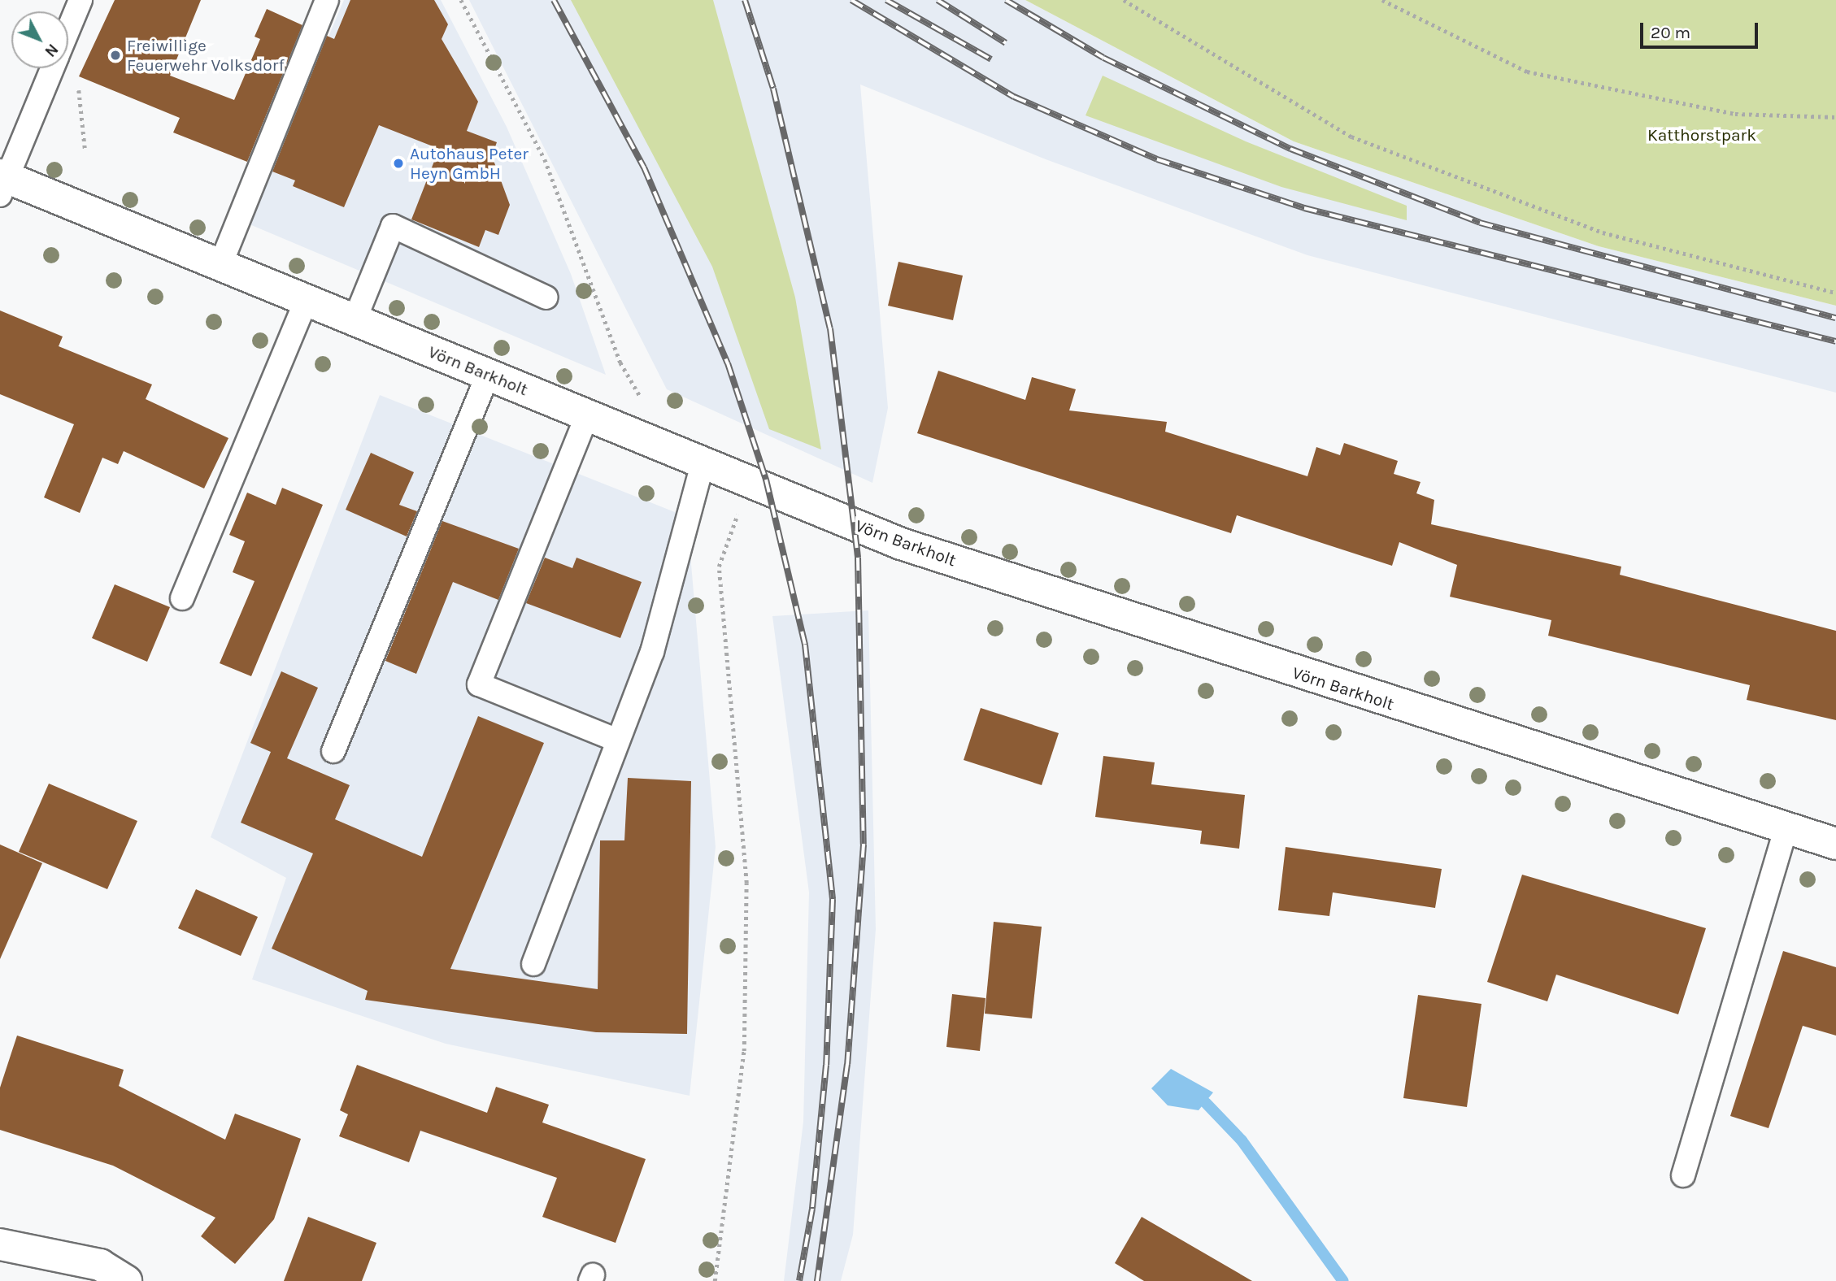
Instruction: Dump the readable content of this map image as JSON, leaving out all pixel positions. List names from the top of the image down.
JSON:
{
  "streets": {
    "street": ["Vörn Barkholt"]
  },
  "parks": ["Katthorstpark"],
  "places": ["Freiwillige Feuerwehr Volksdorf", "Autohaus Peter Heyn GmbH"],
  "scale_bar": "20 m",
  "north": "bottom right"
}
